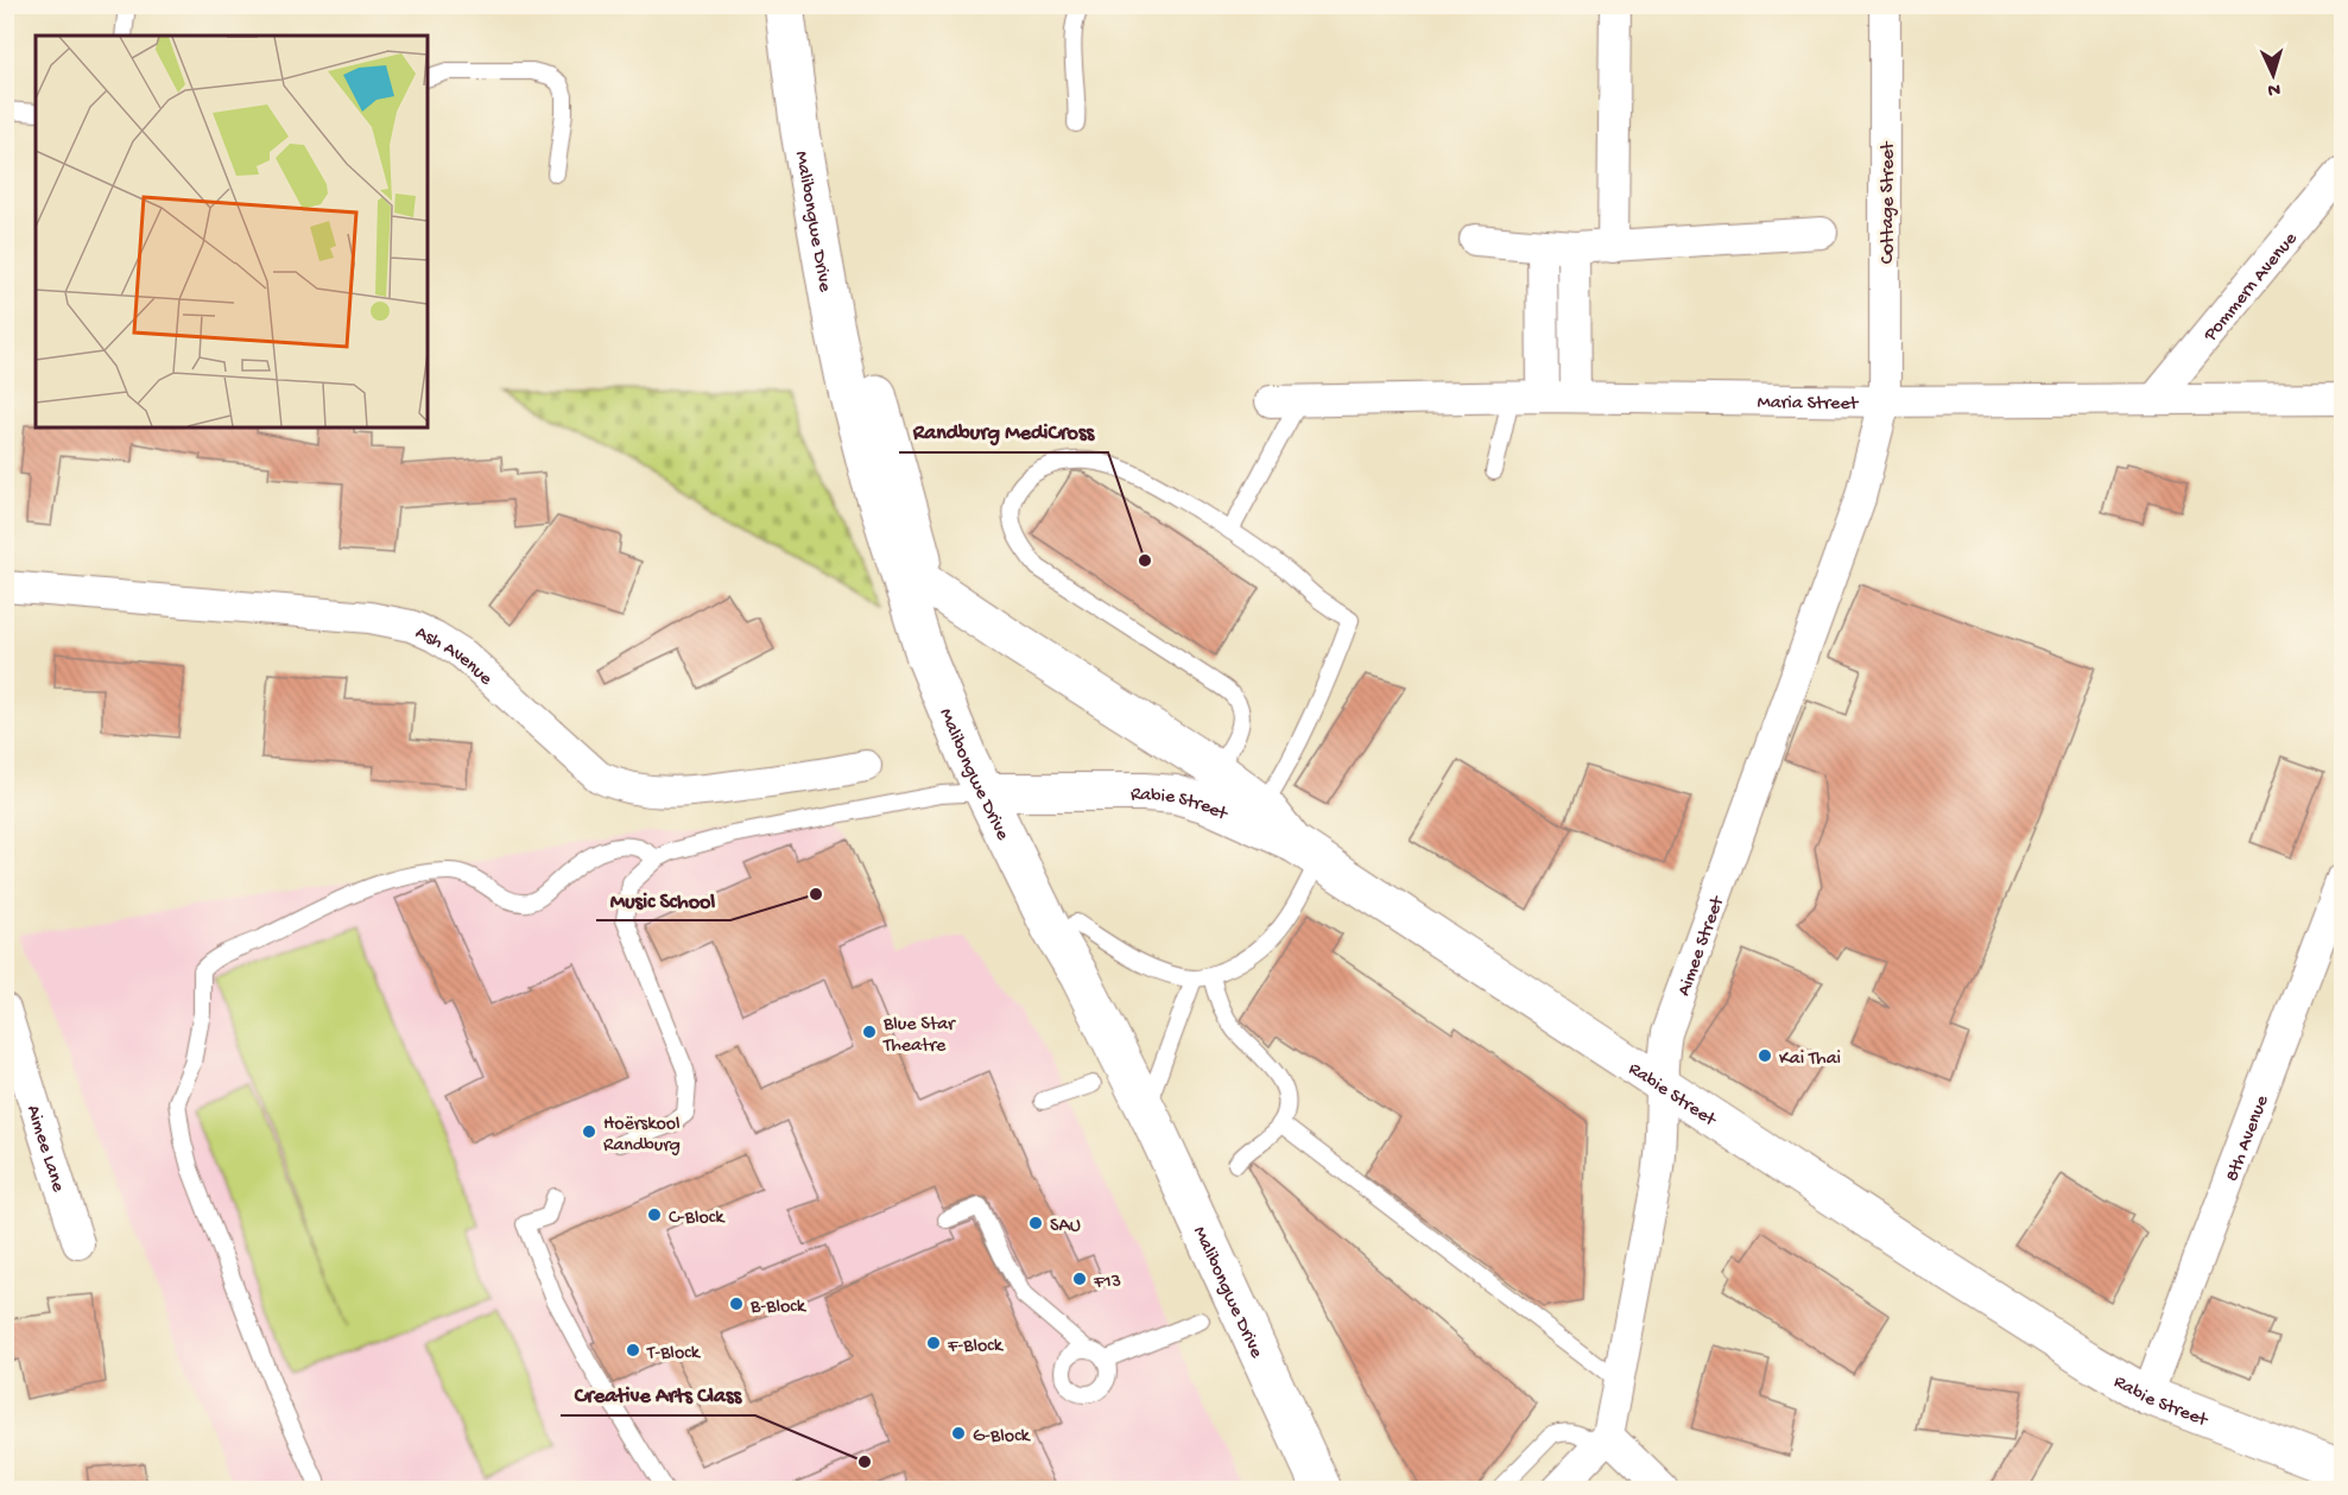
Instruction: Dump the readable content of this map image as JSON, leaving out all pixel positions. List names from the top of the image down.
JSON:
{
  "streets": {
    "main road": ["Malibongwe Drive"],
    "street": [
      "Cottage Street",
      "Pommern Avenue",
      "Maria Street",
      "Ash Avenue",
      "Rabie Street",
      "Aimee Street",
      "8th Avenue",
      "Aimee Lane"
    ]
  },
  "crossings": [
    ["Cottage Street", "Maria Street"],
    ["Cottage Street", "Aimee Street"],
    ["Malibongwe Drive", "Rabie Street"],
    ["Pommern Avenue", "Maria Street"],
    ["Maria Street", "Aimee Street"],
    ["Rabie Street", "Aimee Street"],
    ["Rabie Street", "8th Avenue"]
  ],
  "places": [
    "Randburg MediCross",
    "Music School",
    "Blue Star Theatre",
    "Kai Thai",
    "Hoërskool Randburg",
    "C-Block",
    "SAU",
    "F13",
    "B-Block",
    "F-Block",
    "T-Block",
    "G-Block",
    "Creative Arts Class"
  ],
  "north": "bottom"
}
